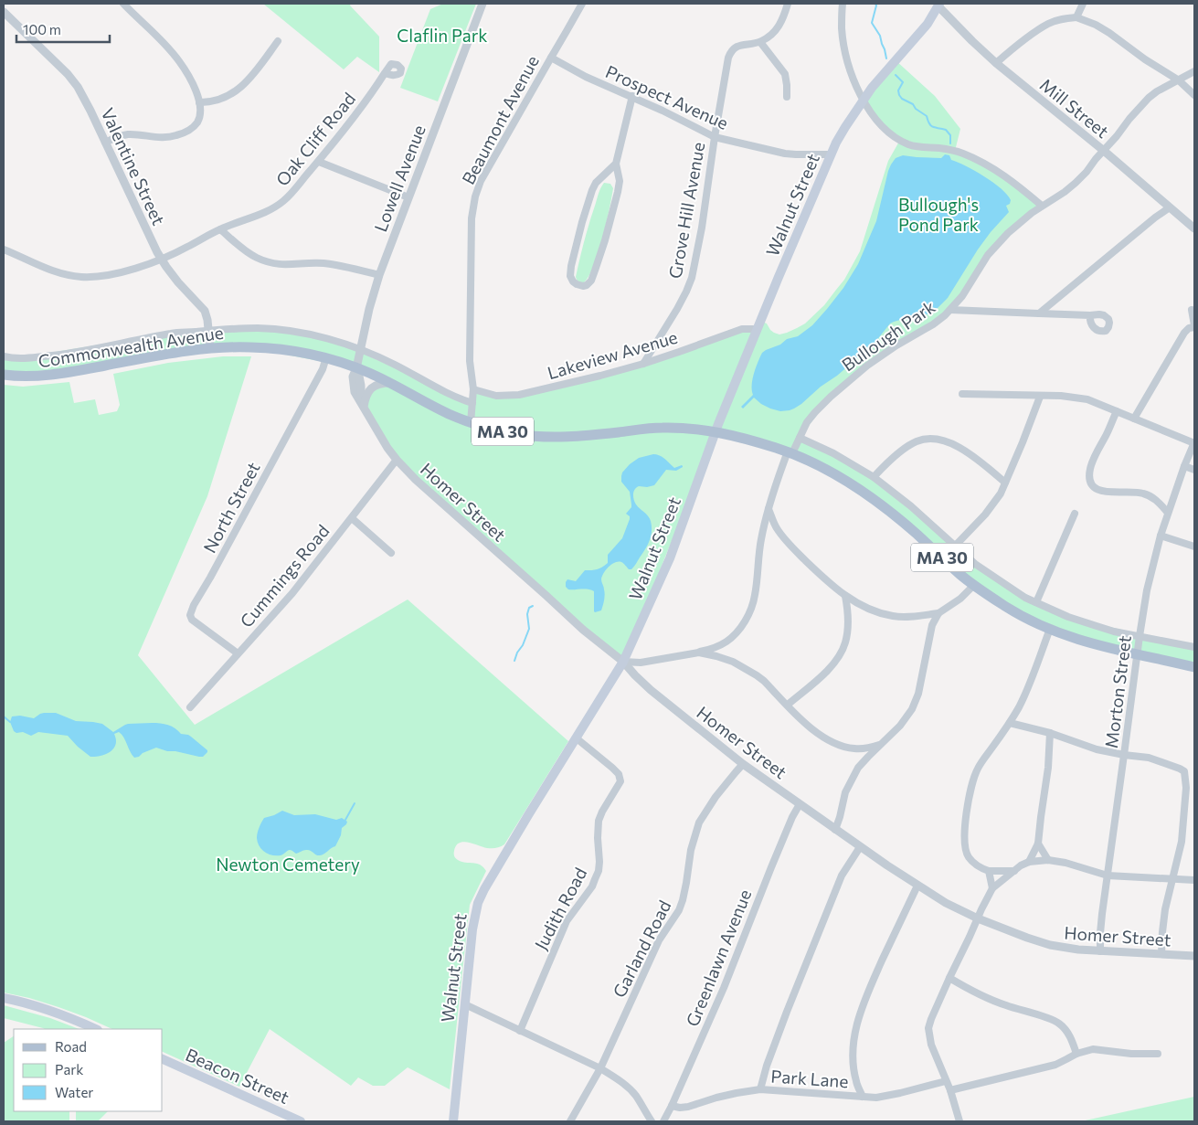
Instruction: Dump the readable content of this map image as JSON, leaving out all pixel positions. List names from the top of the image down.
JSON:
{
  "streets": {
    "main road": [
      "Walnut Street",
      "Commonwealth Avenue",
      "MA 30",
      "Beacon Street"
    ],
    "street": [
      "Prospect Avenue",
      "Mill Street",
      "Beaumont Avenue",
      "Oak Cliff Road",
      "Valentine Street",
      "Lowell Avenue",
      "Grove Hill Avenue",
      "Bullough Park",
      "Lakeview Avenue",
      "Homer Street",
      "North Street",
      "Cummings Road",
      "Morton Street",
      "Judith Road",
      "Garland Road",
      "Greenlawn Avenue",
      "Park Lane"
    ]
  },
  "crossings": [
    ["Prospect Avenue", "Beaumont Avenue"],
    ["Prospect Avenue", "Walnut Street"],
    ["Prospect Avenue", "Grove Hill Avenue"],
    ["Mill Street", "Walnut Street"],
    ["Mill Street", "Bullough Park"],
    ["Beaumont Avenue", "Commonwealth Avenue"],
    ["Beaumont Avenue", "Lakeview Avenue"],
    ["Oak Cliff Road", "Valentine Street"],
    ["Valentine Street", "Commonwealth Avenue"],
    ["Lowell Avenue", "Commonwealth Avenue"],
    ["Lowell Avenue", "Homer Street"],
    ["Walnut Street", "Bullough Park"],
    ["Walnut Street", "Commonwealth Avenue"],
    ["Walnut Street", "Lakeview Avenue"],
    ["Walnut Street", "Homer Street"],
    ["Walnut Street", "Judith Road"],
    ["Grove Hill Avenue", "Lakeview Avenue"],
    ["Bullough Park", "Commonwealth Avenue"],
    ["Bullough Park", "Homer Street"],
    ["Commonwealth Avenue", "Homer Street"],
    ["Commonwealth Avenue", "North Street"],
    ["Commonwealth Avenue", "Morton Street"],
    ["Homer Street", "Cummings Road"],
    ["Homer Street", "Morton Street"],
    ["Homer Street", "Garland Road"],
    ["Homer Street", "Greenlawn Avenue"],
    ["North Street", "Cummings Road"],
    ["Greenlawn Avenue", "Park Lane"]
  ],
  "parks": ["Claflin Park", "Bullough's Pond Park", "Newton Cemetery"],
  "legend": ["Road", "Park", "Water"],
  "scale_bar": "100 m"
}
